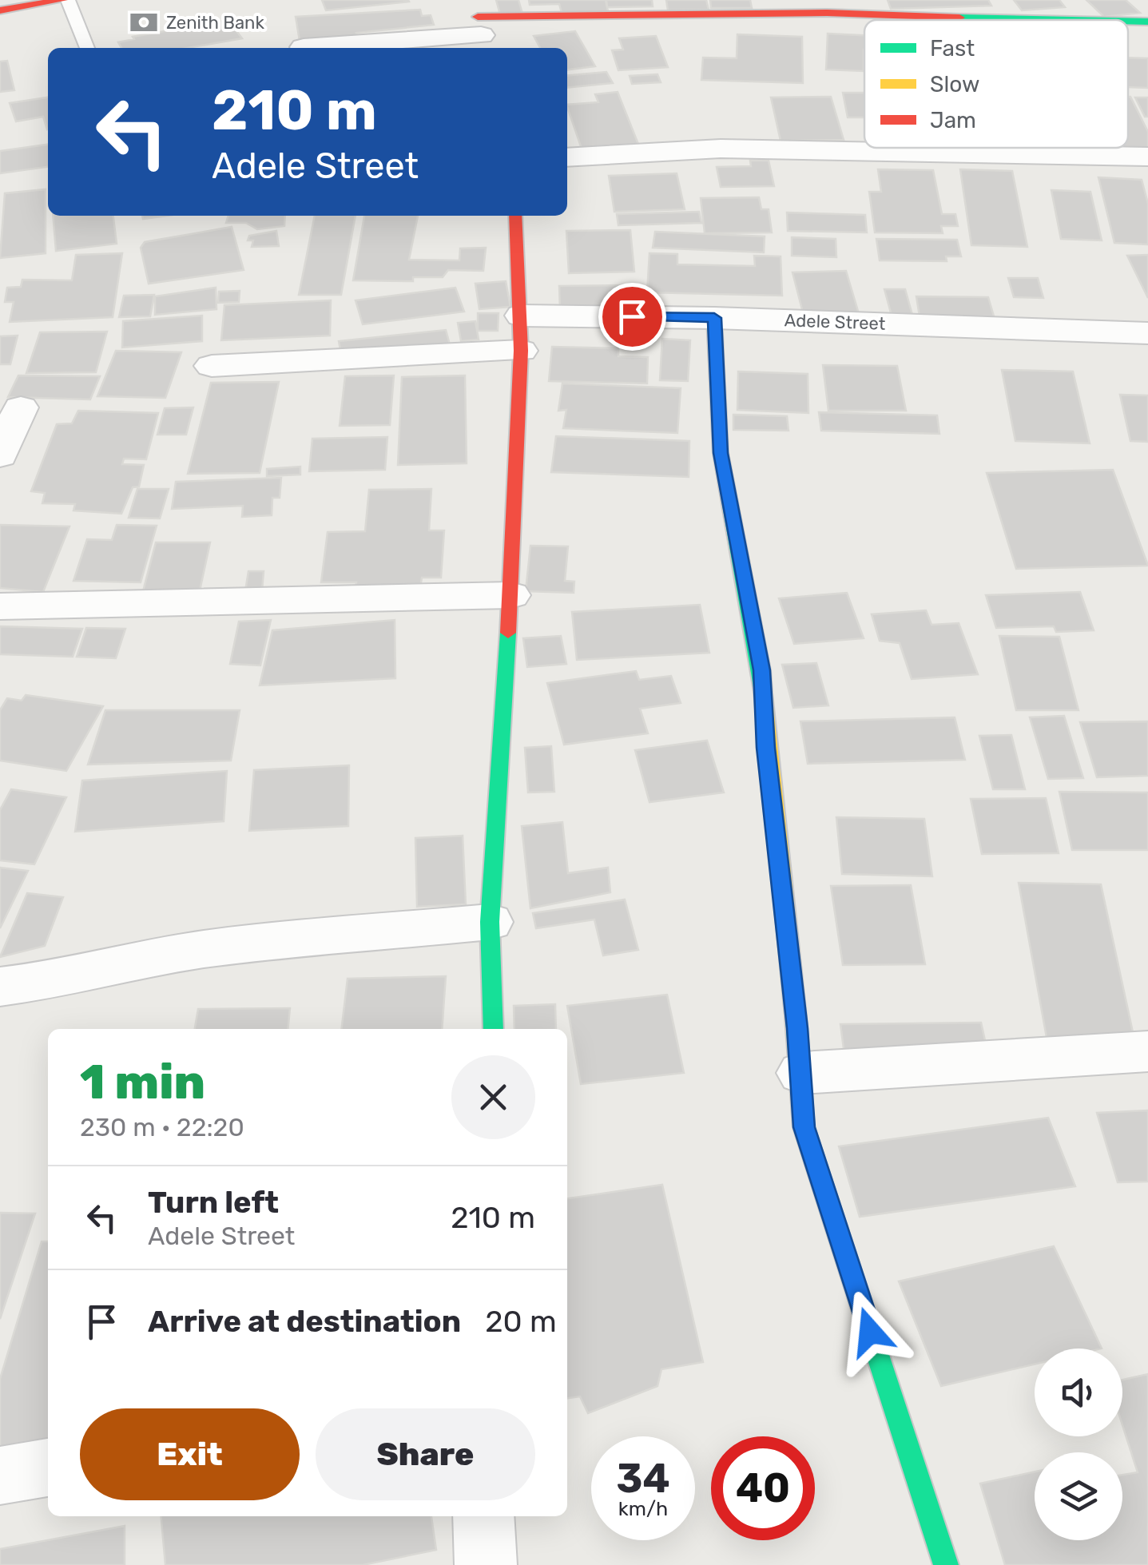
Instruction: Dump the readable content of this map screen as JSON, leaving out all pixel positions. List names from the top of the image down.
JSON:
{
  "streets": {
    "street": ["Adele Street"]
  },
  "places": {
    "bank": ["Zenith Bank"]
  },
  "legend": ["Fast", "Slow", "Jam"],
  "page": {
    "turn": ["210 m", "Adele Street"],
    "heading": ["1 min", "230 m · 22:20"],
    "list": [
      {
        "name": "Turn left",
        "note": "Adele Street",
        "value": "210 m"
      },
      {
        "name": "Arrive at destination",
        "value": "20 m"
      }
    ],
    "buttons": ["Exit", "Share"],
    "speed": "34 km/h",
    "limit": "40"
  }
}
